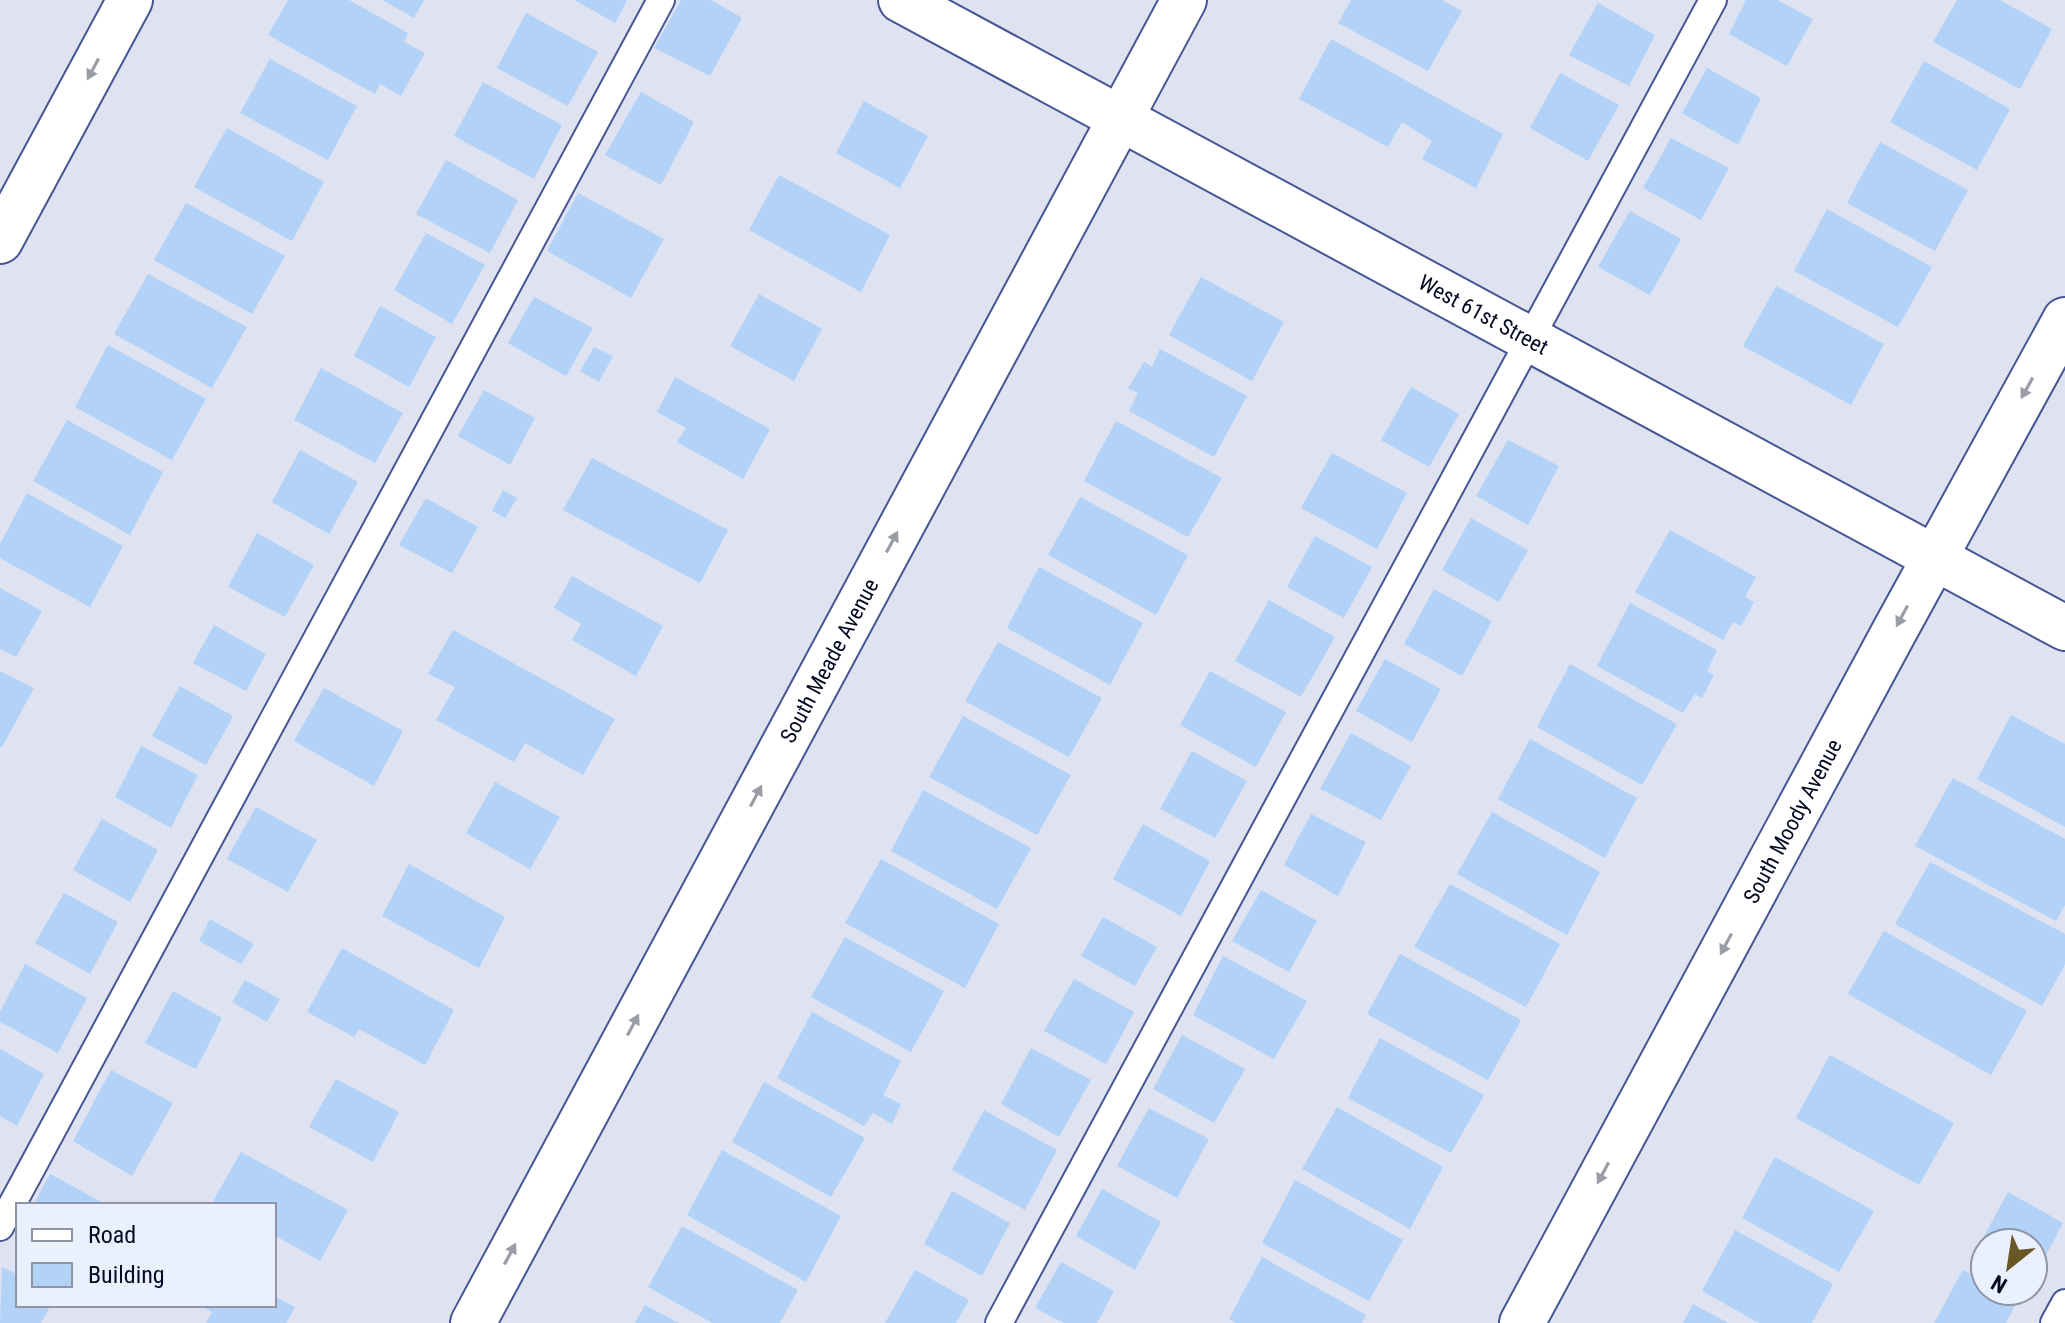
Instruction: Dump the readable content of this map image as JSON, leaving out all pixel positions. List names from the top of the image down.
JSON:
{
  "streets": {
    "street": ["West 61st Street", "South Meade Avenue", "South Moody Avenue"]
  },
  "crossings": [
    ["West 61st Street", "South Meade Avenue"],
    ["West 61st Street", "South Moody Avenue"]
  ],
  "one_way": ["South Meade Avenue", "South Moody Avenue"],
  "legend": ["Road", "Building"],
  "north": "bottom left"
}
